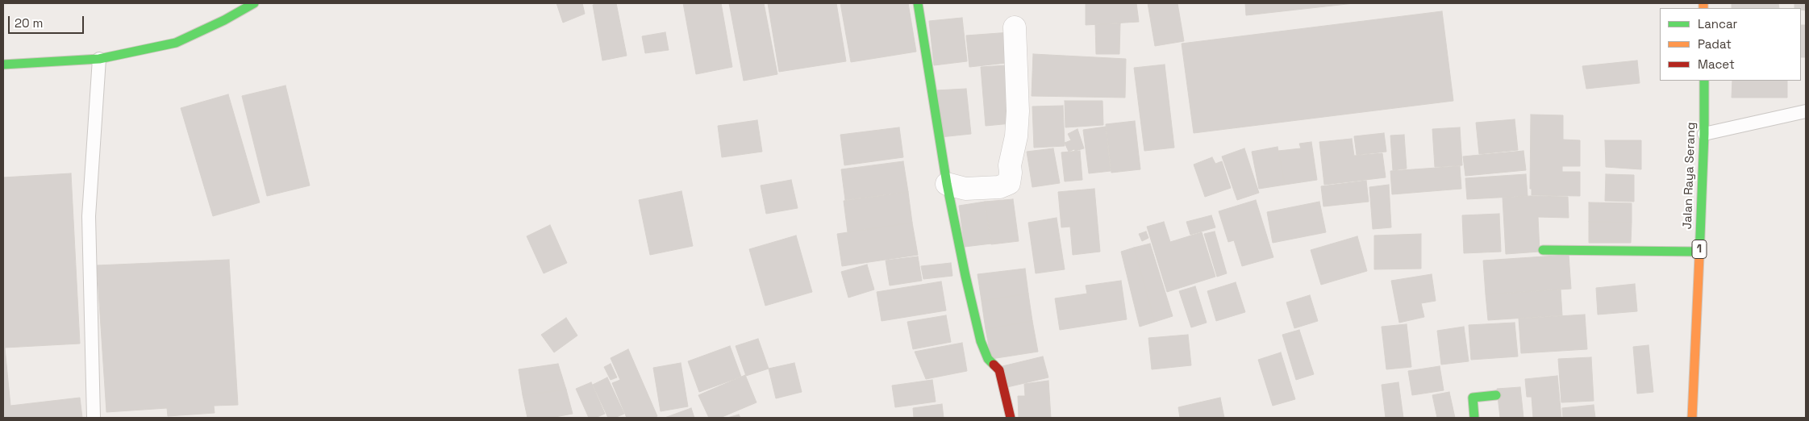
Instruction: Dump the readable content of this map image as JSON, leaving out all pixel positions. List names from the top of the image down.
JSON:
{
  "streets": {
    "main road": ["Jalan Raya Serang", "1"]
  },
  "legend": ["Lancar", "Padat", "Macet"],
  "scale_bar": "20 m"
}
